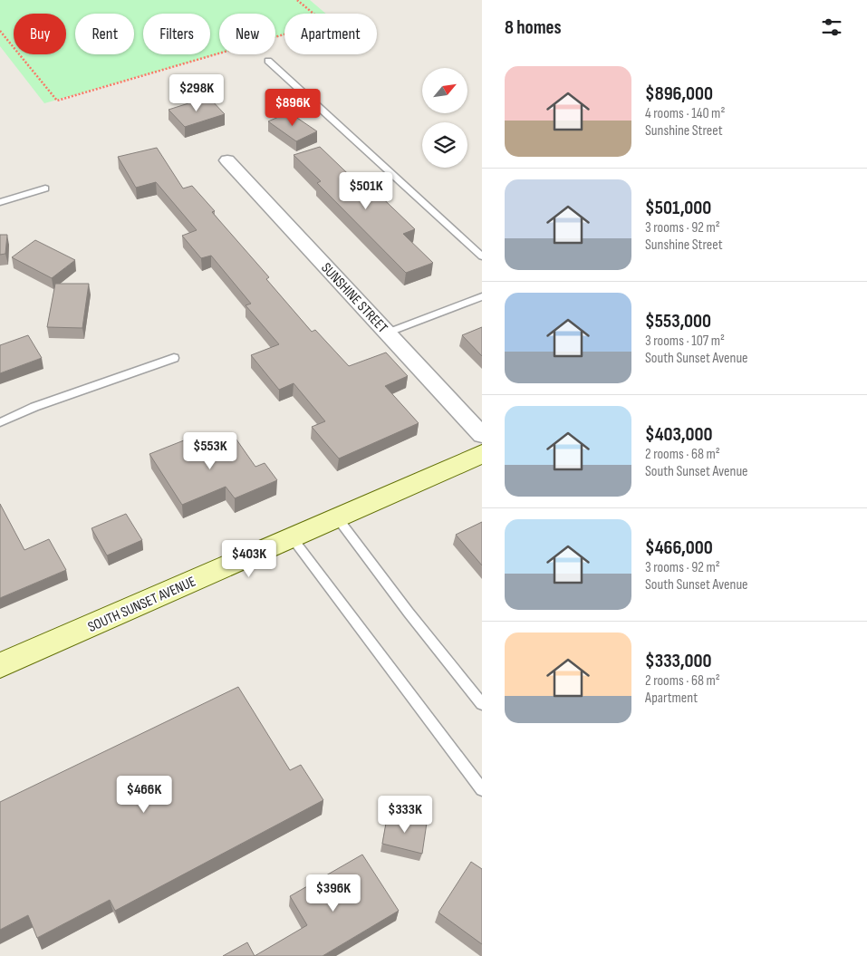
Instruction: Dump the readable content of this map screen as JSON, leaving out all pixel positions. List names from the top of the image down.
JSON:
{
  "streets": {
    "main road": ["SOUTH SUNSET AVENUE"],
    "street": ["SUNSHINE STREET"]
  },
  "north": "top right",
  "page": {
    "heading": "8 homes",
    "chip": [
      "Buy",
      "Rent",
      "Filters",
      "New",
      "Apartment"
    ],
    "list": [
      {
        "name": "$896,000",
        "note": "4 rooms · 140 m² · Sunshine Street"
      },
      {
        "name": "$501,000",
        "note": "3 rooms · 92 m² · Sunshine Street"
      },
      {
        "name": "$553,000",
        "note": "3 rooms · 107 m² · South Sunset Avenue"
      },
      {
        "name": "$403,000",
        "note": "2 rooms · 68 m² · South Sunset Avenue"
      },
      {
        "name": "$466,000",
        "note": "3 rooms · 92 m² · South Sunset Avenue"
      },
      {
        "name": "$333,000",
        "note": "2 rooms · 68 m² · Apartment"
      }
    ],
    "price": [
      "$298K",
      "$896K",
      "$501K",
      "$553K",
      "$403K",
      "$466K",
      "$333K",
      "$396K"
    ]
  }
}
